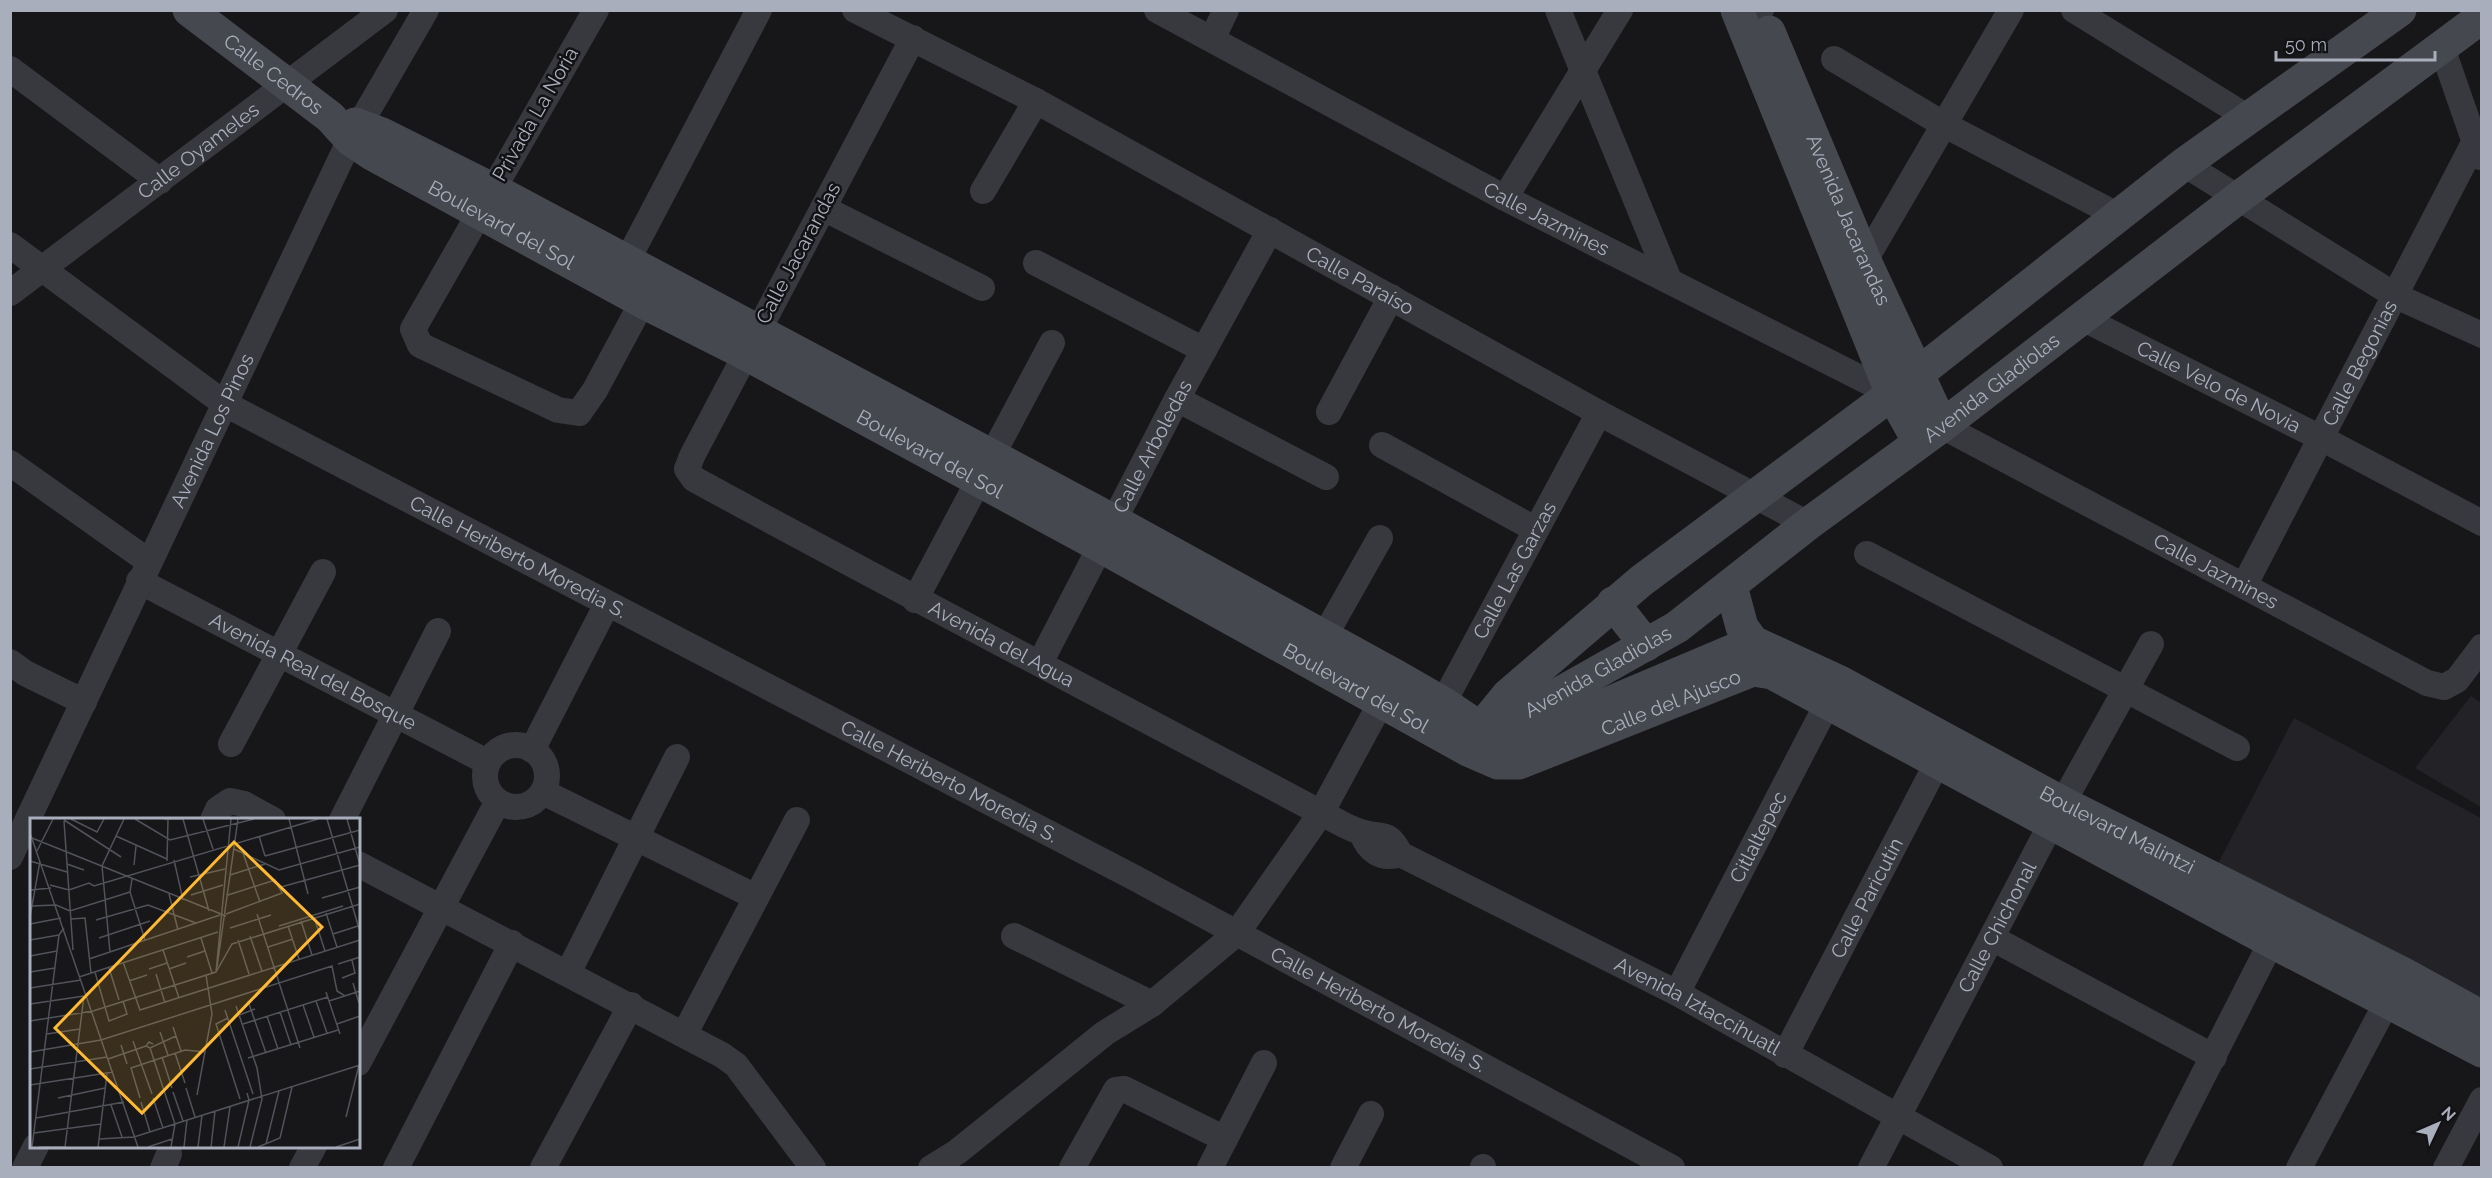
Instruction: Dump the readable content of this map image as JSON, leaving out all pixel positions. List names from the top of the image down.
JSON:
{
  "streets": {
    "street": [
      "Calle Cedros",
      "Privada La Noria",
      "Calle Oyameles",
      "Calle Jazmines",
      "Avenida Jacarandas",
      "Boulevard del Sol",
      "Calle Jacarandas",
      "Calle Paraíso",
      "Calle Begonias",
      "Calle Velo de Novia",
      "Avenida Gladiolas",
      "Avenida Los Pinos",
      "Calle Arboledas",
      "Calle Heriberto Moredia S.",
      "Calle Las Garzas",
      "Avenida del Agua",
      "Avenida Real del Bosque",
      "Calle del Ajusco",
      "Boulevard Malintzi",
      "Citlaltepec",
      "Calle Paricutín",
      "Calle Chichonal",
      "Avenida Iztaccíhuatl"
    ]
  },
  "crossings": [
    ["Calle Cedros", "Calle Oyameles"],
    ["Calle Cedros", "Boulevard del Sol"],
    ["Calle Cedros", "Avenida Los Pinos"],
    ["Privada La Noria", "Boulevard del Sol"],
    ["Calle Oyameles", "Calle Heriberto Moredia S."],
    ["Calle Jazmines", "Avenida Jacarandas"],
    ["Calle Jazmines", "Calle Begonias"],
    ["Calle Jazmines", "Avenida Gladiolas"],
    ["Avenida Jacarandas", "Avenida Gladiolas"],
    ["Boulevard del Sol", "Calle Jacarandas"],
    ["Boulevard del Sol", "Avenida Gladiolas"],
    ["Boulevard del Sol", "Avenida Los Pinos"],
    ["Boulevard del Sol", "Calle Arboledas"],
    ["Boulevard del Sol", "Calle Las Garzas"],
    ["Boulevard del Sol", "Calle del Ajusco"],
    ["Calle Jacarandas", "Calle Paraíso"],
    ["Calle Jacarandas", "Avenida del Agua"],
    ["Calle Paraíso", "Avenida Gladiolas"],
    ["Calle Paraíso", "Calle Arboledas"],
    ["Calle Paraíso", "Calle Las Garzas"],
    ["Calle Begonias", "Calle Velo de Novia"],
    ["Calle Velo de Novia", "Avenida Gladiolas"],
    ["Avenida Gladiolas", "Calle del Ajusco"],
    ["Avenida Los Pinos", "Calle Heriberto Moredia S."],
    ["Avenida Los Pinos", "Avenida Real del Bosque"],
    ["Calle Arboledas", "Avenida del Agua"],
    ["Avenida del Agua", "Avenida Iztaccíhuatl"],
    ["Calle del Ajusco", "Boulevard Malintzi"],
    ["Calle del Ajusco", "Citlaltepec"],
    ["Boulevard Malintzi", "Citlaltepec"],
    ["Boulevard Malintzi", "Calle Paricutín"],
    ["Boulevard Malintzi", "Calle Chichonal"],
    ["Citlaltepec", "Avenida Iztaccíhuatl"],
    ["Calle Paricutín", "Avenida Iztaccíhuatl"],
    ["Calle Chichonal", "Avenida Iztaccíhuatl"]
  ],
  "scale_bar": "50 m",
  "north": "top right"
}
